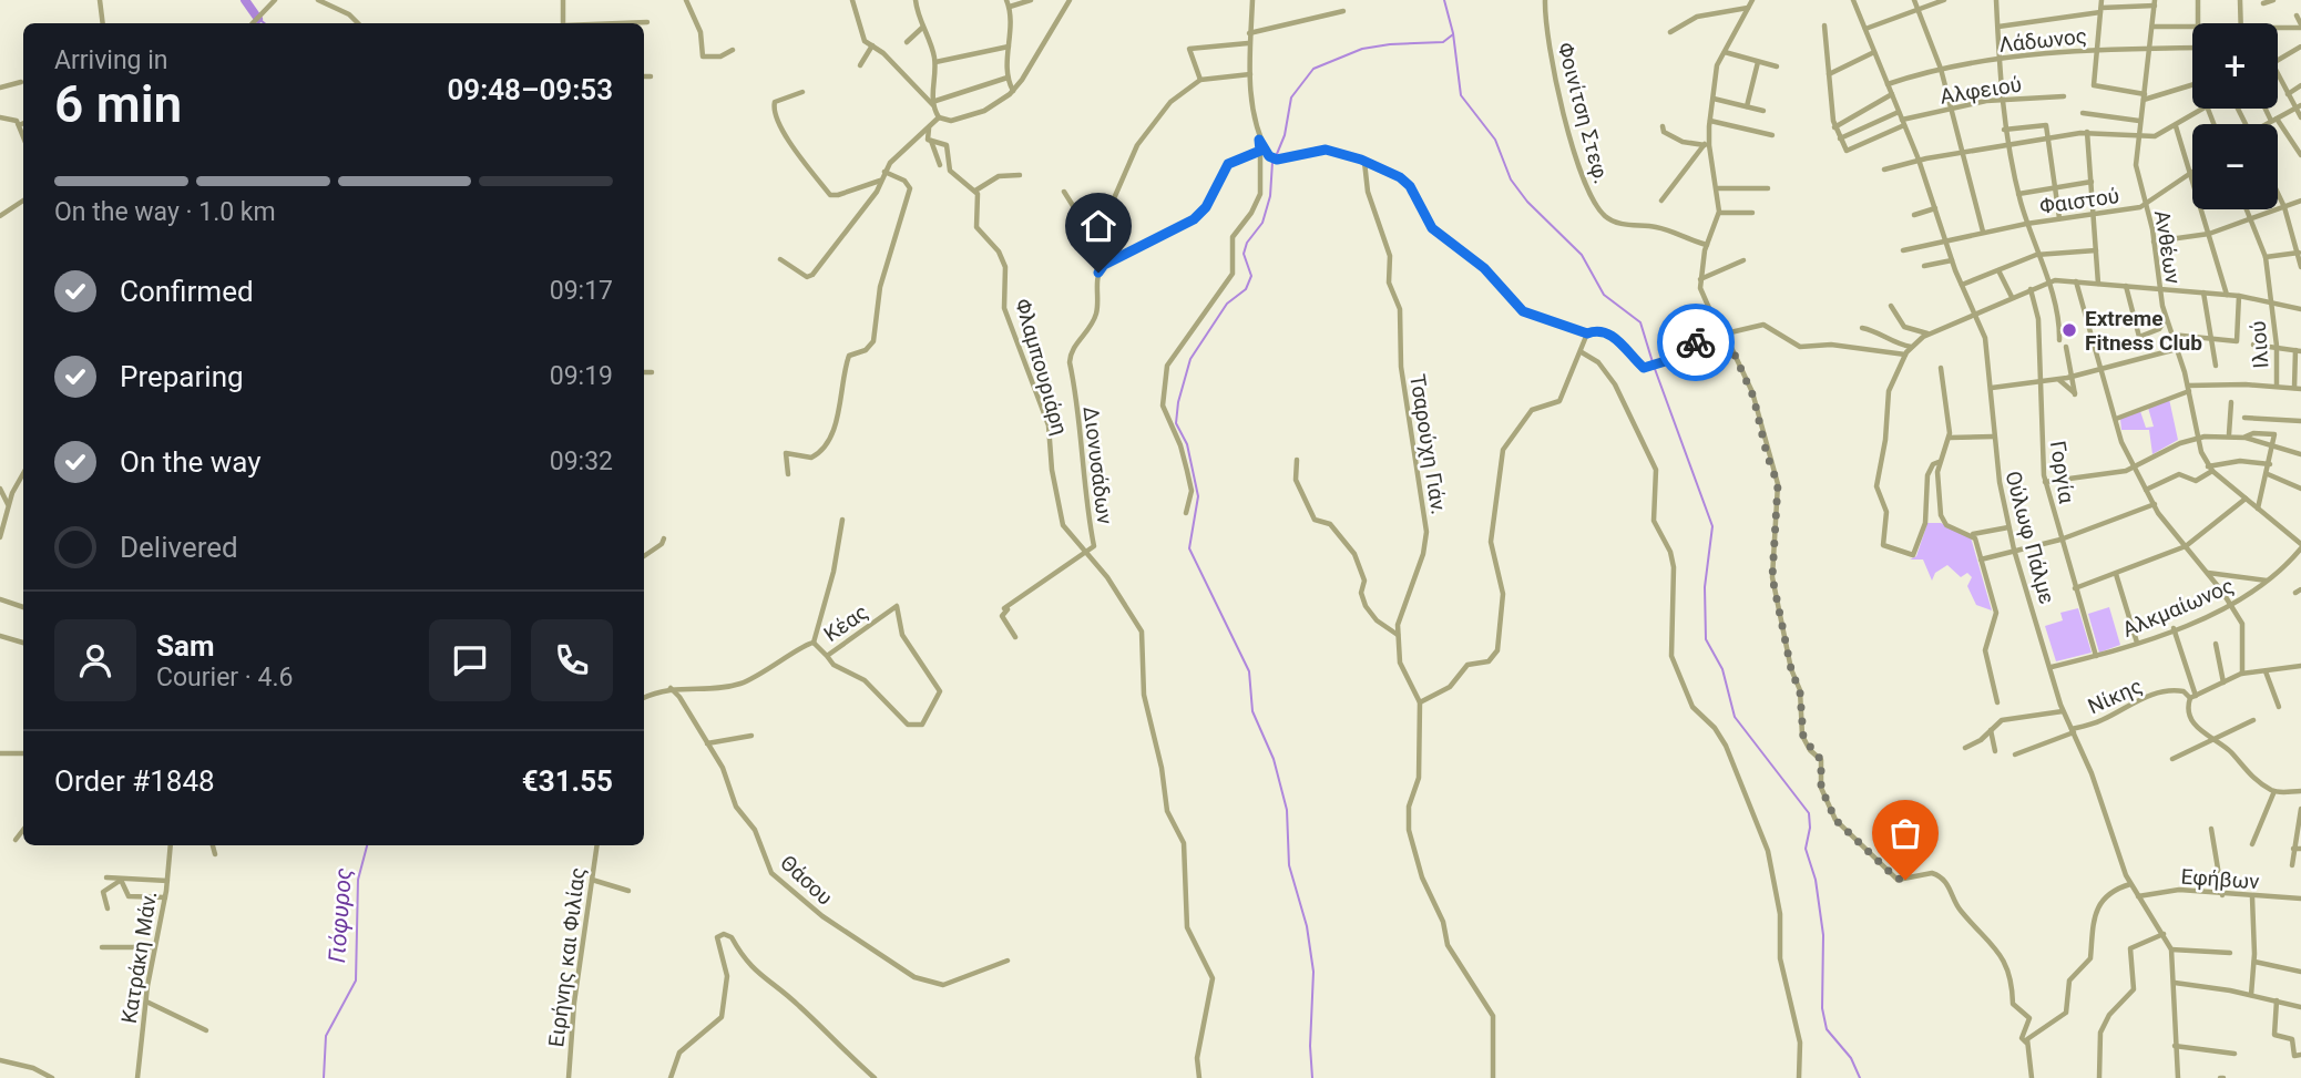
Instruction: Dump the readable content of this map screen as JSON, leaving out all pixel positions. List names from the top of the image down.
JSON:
{
  "streets": {
    "street": [
      "Λάδωνος",
      "Αλφειού",
      "Φοινίτση Στεφ.",
      "Φαιστού",
      "Ανθέων",
      "Ιλιού",
      "Φλαμπουριάρη",
      "Τσαρούχη Γιάν.",
      "Διονυσάδων",
      "Γοργία",
      "Ούλωφ Πάλμε",
      "Αλκμαίωνος",
      "Κέας",
      "Νίκης",
      "Εφήβων",
      "Θάσου",
      "Κατράκη Μάν.",
      "Ειρήνης και Φιλίας"
    ]
  },
  "crossings": [
    ["Λάδωνος", "Ανθέων"],
    ["Λάδωνος", "Ούλωφ Πάλμε"],
    ["Αλφειού", "Ούλωφ Πάλμε"],
    ["Φαιστού", "Ανθέων"],
    ["Φαιστού", "Ούλωφ Πάλμε"],
    ["Ανθέων", "Αλκμαίωνος"],
    ["Φλαμπουριάρη", "Διονυσάδων"],
    ["Γοργία", "Αλκμαίωνος"],
    ["Ούλωφ Πάλμε", "Αλκμαίωνος"],
    ["Ούλωφ Πάλμε", "Νίκης"],
    ["Ούλωφ Πάλμε", "Εφήβων"]
  ],
  "water": ["Γιόφυρος"],
  "places": ["Extreme Fitness Club"],
  "page": {
    "map_buttons": ["+", "−"],
    "heading": ["6 min", "Arriving in", "09:48–09:53"],
    "panel": [
      "Sam",
      "Courier · 4.6",
      "Order #1848",
      "€31.55"
    ],
    "bar": "On the way · 1.0 km",
    "list": [
      ["Confirmed", "09:17"],
      ["Preparing", "09:19"],
      ["On the way", "09:32"],
      "Delivered"
    ]
  }
}
